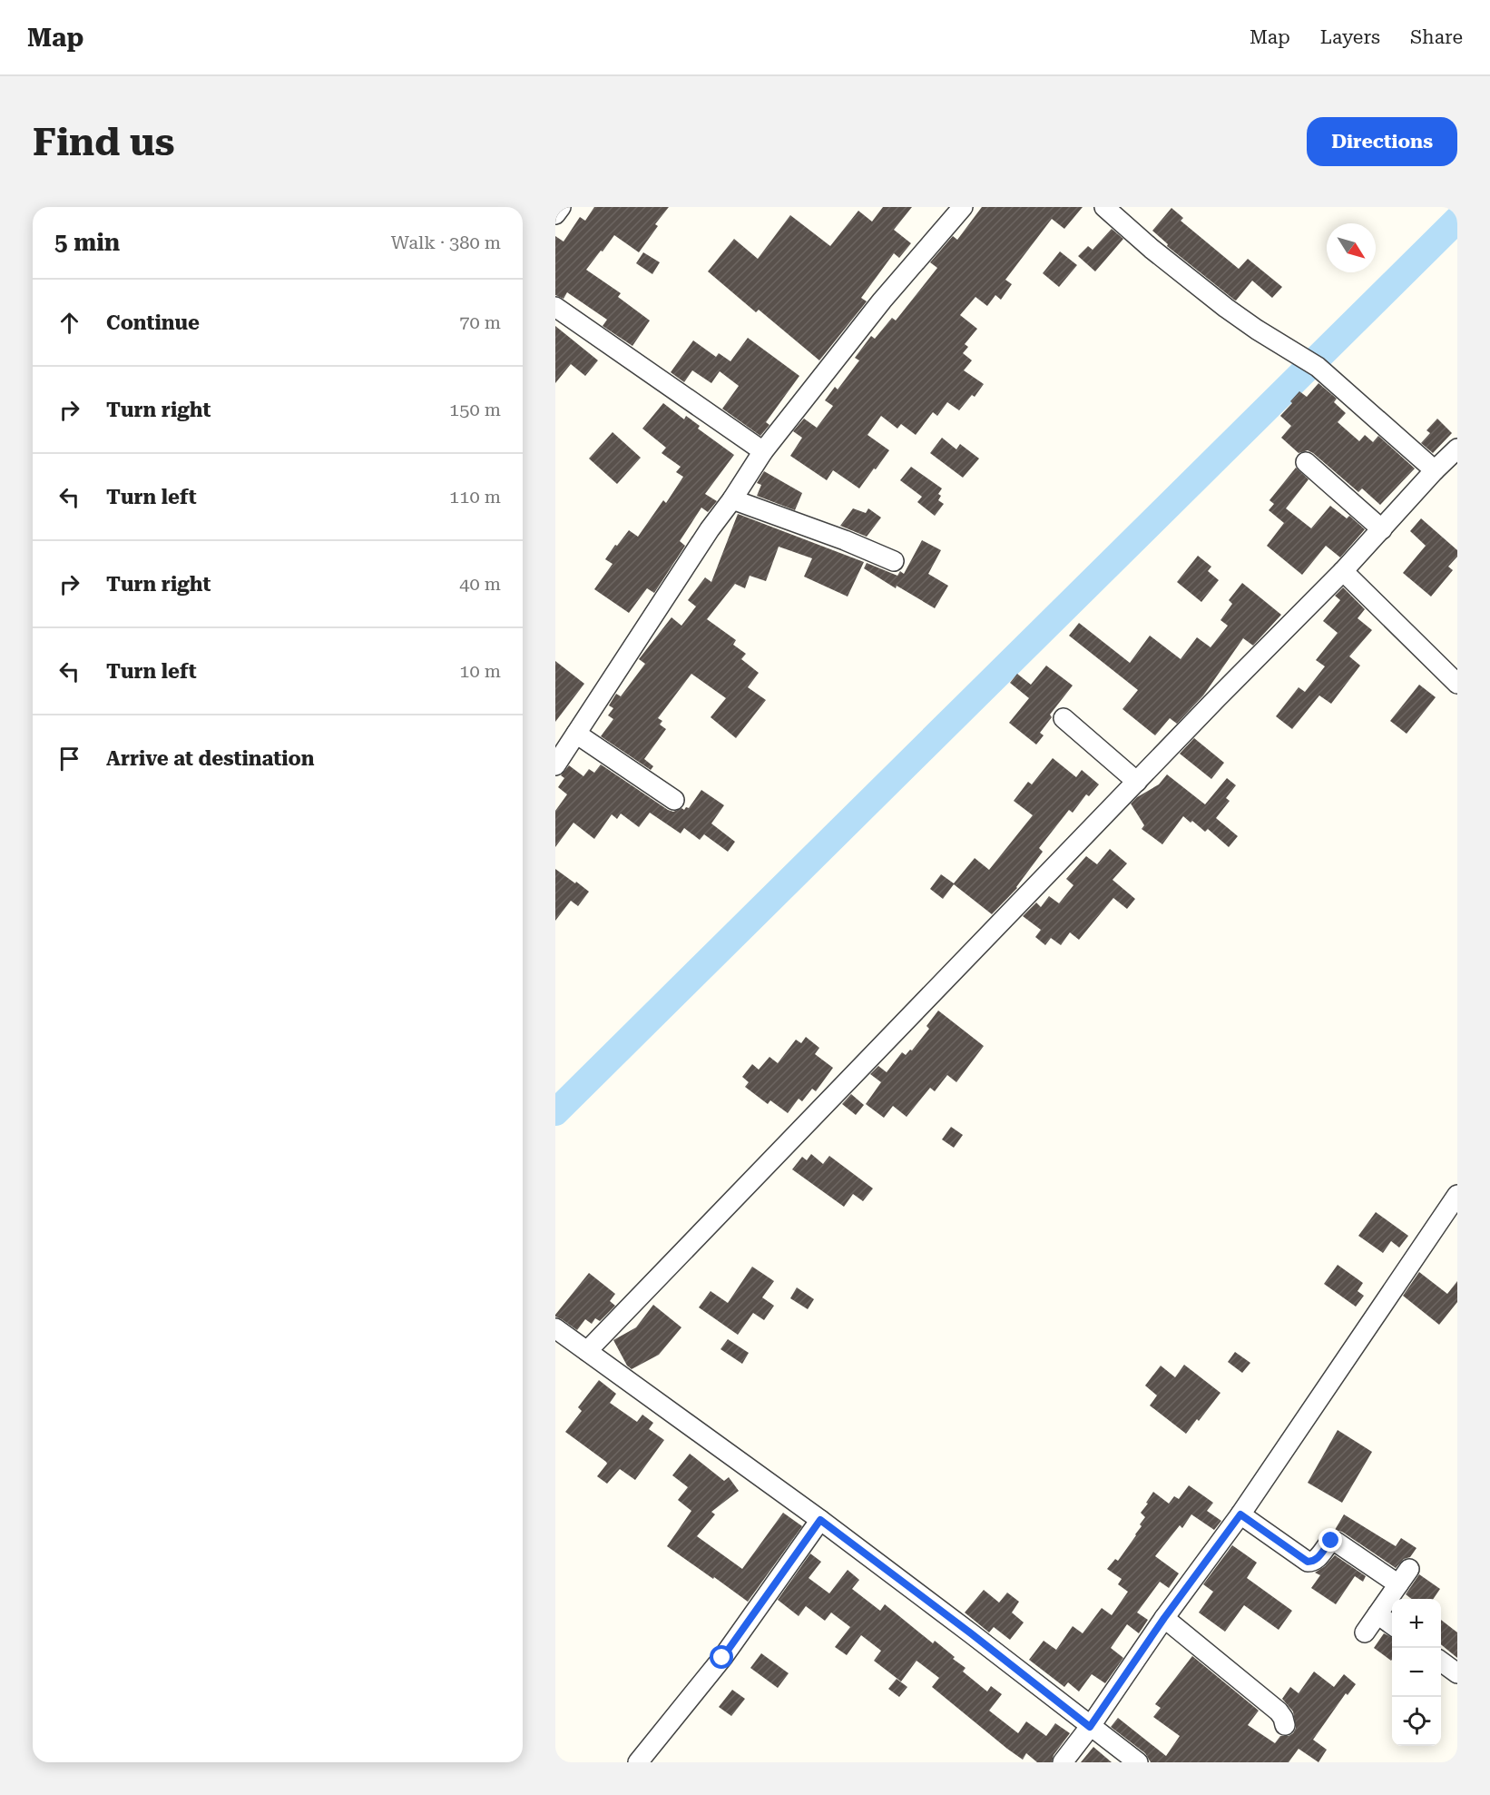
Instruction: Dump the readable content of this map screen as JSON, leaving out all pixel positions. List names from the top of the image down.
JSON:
{
  "north": "bottom right",
  "page": {
    "header": "Map",
    "nav": ["Map", "Layers", "Share"],
    "buttons": "Directions",
    "title": "Find us",
    "heading": ["5 min", "Walk · 380 m"],
    "list": [
      ["Continue", "70 m"],
      ["Turn right", "150 m"],
      ["Turn left", "110 m"],
      ["Turn right", "40 m"],
      ["Turn left", "10 m"],
      "Arrive at destination"
    ],
    "map_buttons": ["+", "−"]
  }
}
